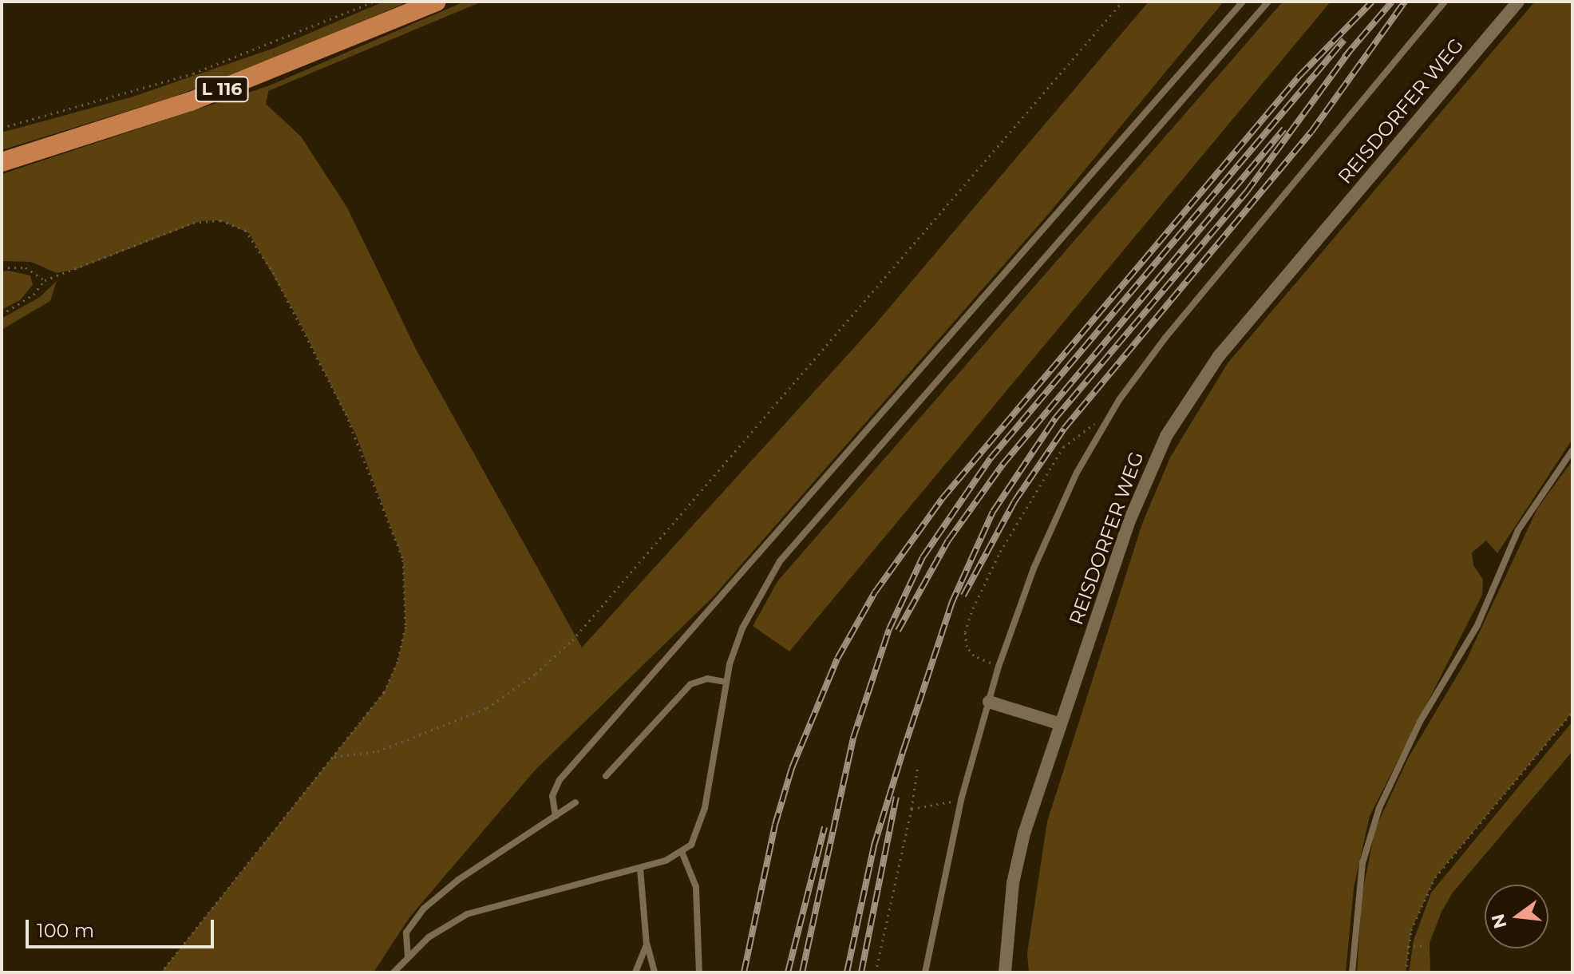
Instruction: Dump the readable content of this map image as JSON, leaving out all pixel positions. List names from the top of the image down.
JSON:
{
  "streets": {
    "main road": ["L 116"],
    "street": ["REISDORFER WEG"]
  },
  "scale_bar": "100 m",
  "north": "left"
}
